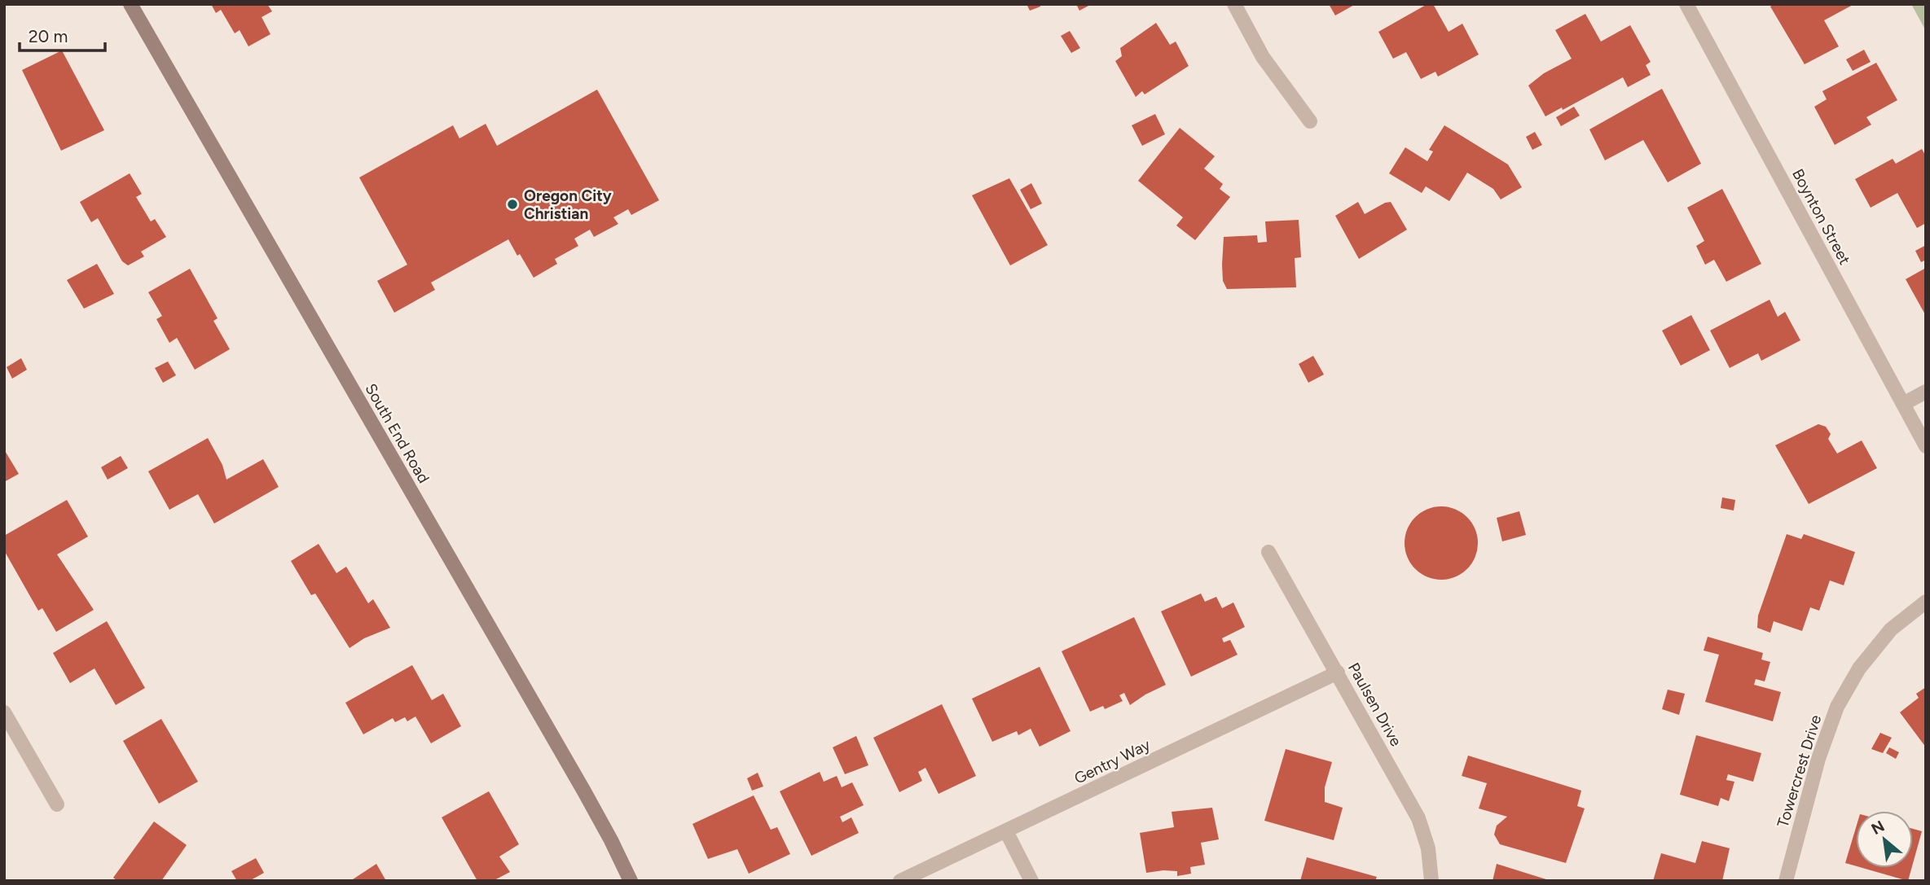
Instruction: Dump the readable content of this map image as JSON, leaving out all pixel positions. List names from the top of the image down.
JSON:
{
  "streets": {
    "main road": ["South End Road"],
    "street": [
      "Boynton Street",
      "Paulsen Drive",
      "Gentry Way",
      "Towercrest Drive"
    ]
  },
  "crossings": [
    ["Paulsen Drive", "Gentry Way"]
  ],
  "places": ["Oregon City Christian"],
  "scale_bar": "20 m",
  "north": "top left"
}
